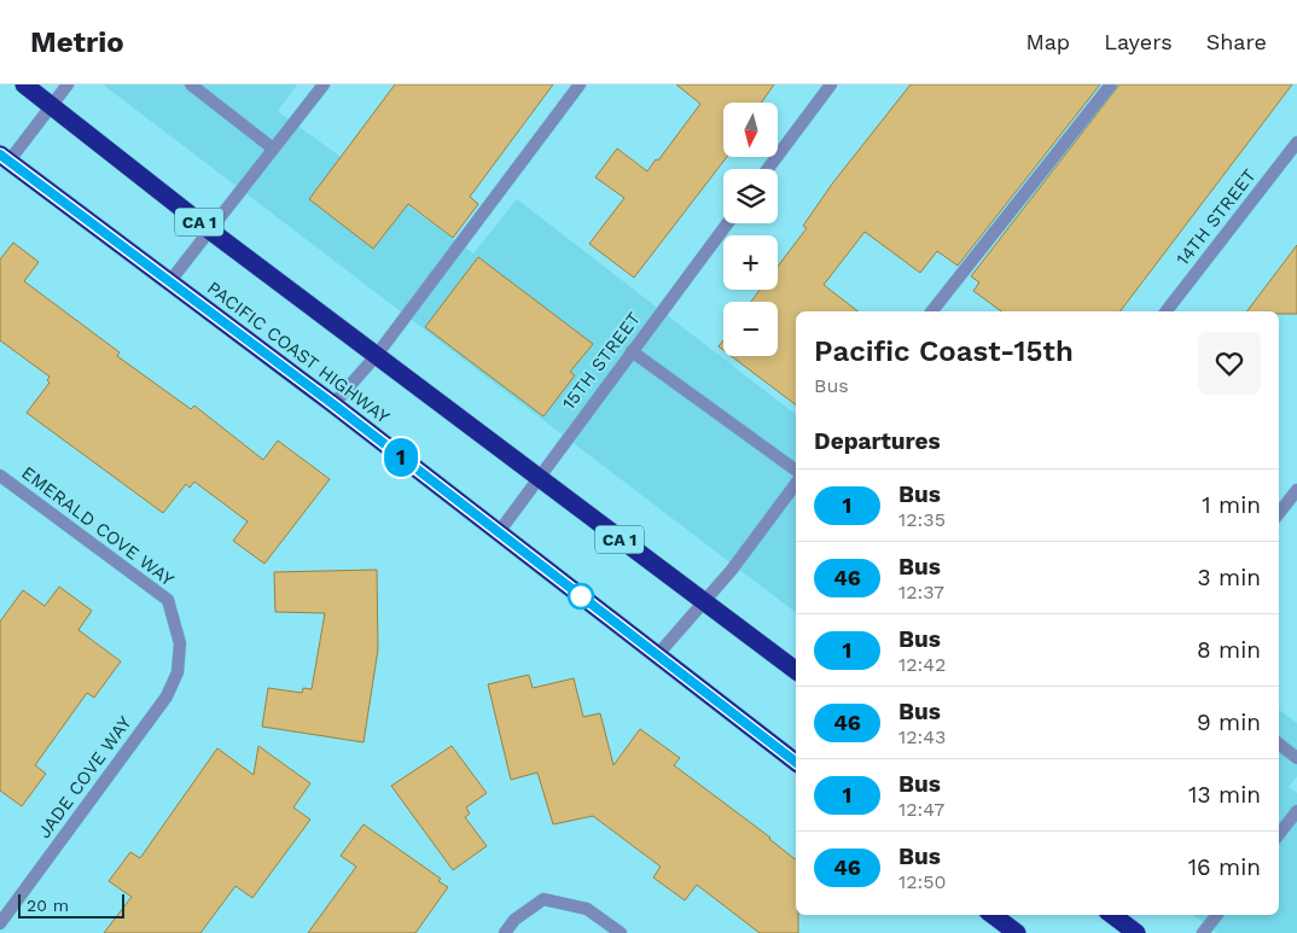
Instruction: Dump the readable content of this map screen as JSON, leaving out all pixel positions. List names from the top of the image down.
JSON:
{
  "streets": {
    "highway": ["CA 1", "PACIFIC COAST HIGHWAY"],
    "street": [
      "14TH STREET",
      "15TH STREET",
      "EMERALD COVE WAY",
      "JADE COVE WAY"
    ]
  },
  "crossings": [
    ["CA 1", "15TH STREET"],
    ["PACIFIC COAST HIGHWAY", "15TH STREET"],
    ["EMERALD COVE WAY", "JADE COVE WAY"]
  ],
  "lines": ["bus line 1"],
  "scale_bar": "20 m",
  "north": "bottom",
  "page": {
    "header": "Metrio",
    "nav": ["Map", "Layers", "Share"],
    "on_map": "1",
    "map_buttons": ["+", "−"],
    "heading": [
      ["Pacific Coast-15th", "Bus"],
      "Departures"
    ],
    "list": [
      {
        "mark": "1",
        "name": "Bus",
        "note": "12:35",
        "value": "1 min"
      },
      {
        "mark": "46",
        "name": "Bus",
        "note": "12:37",
        "value": "3 min"
      },
      {
        "mark": "1",
        "name": "Bus",
        "note": "12:42",
        "value": "8 min"
      },
      {
        "mark": "46",
        "name": "Bus",
        "note": "12:43",
        "value": "9 min"
      },
      {
        "mark": "1",
        "name": "Bus",
        "note": "12:47",
        "value": "13 min"
      },
      {
        "mark": "46",
        "name": "Bus",
        "note": "12:50",
        "value": "16 min"
      }
    ],
    "scale": "20 m"
  }
}
